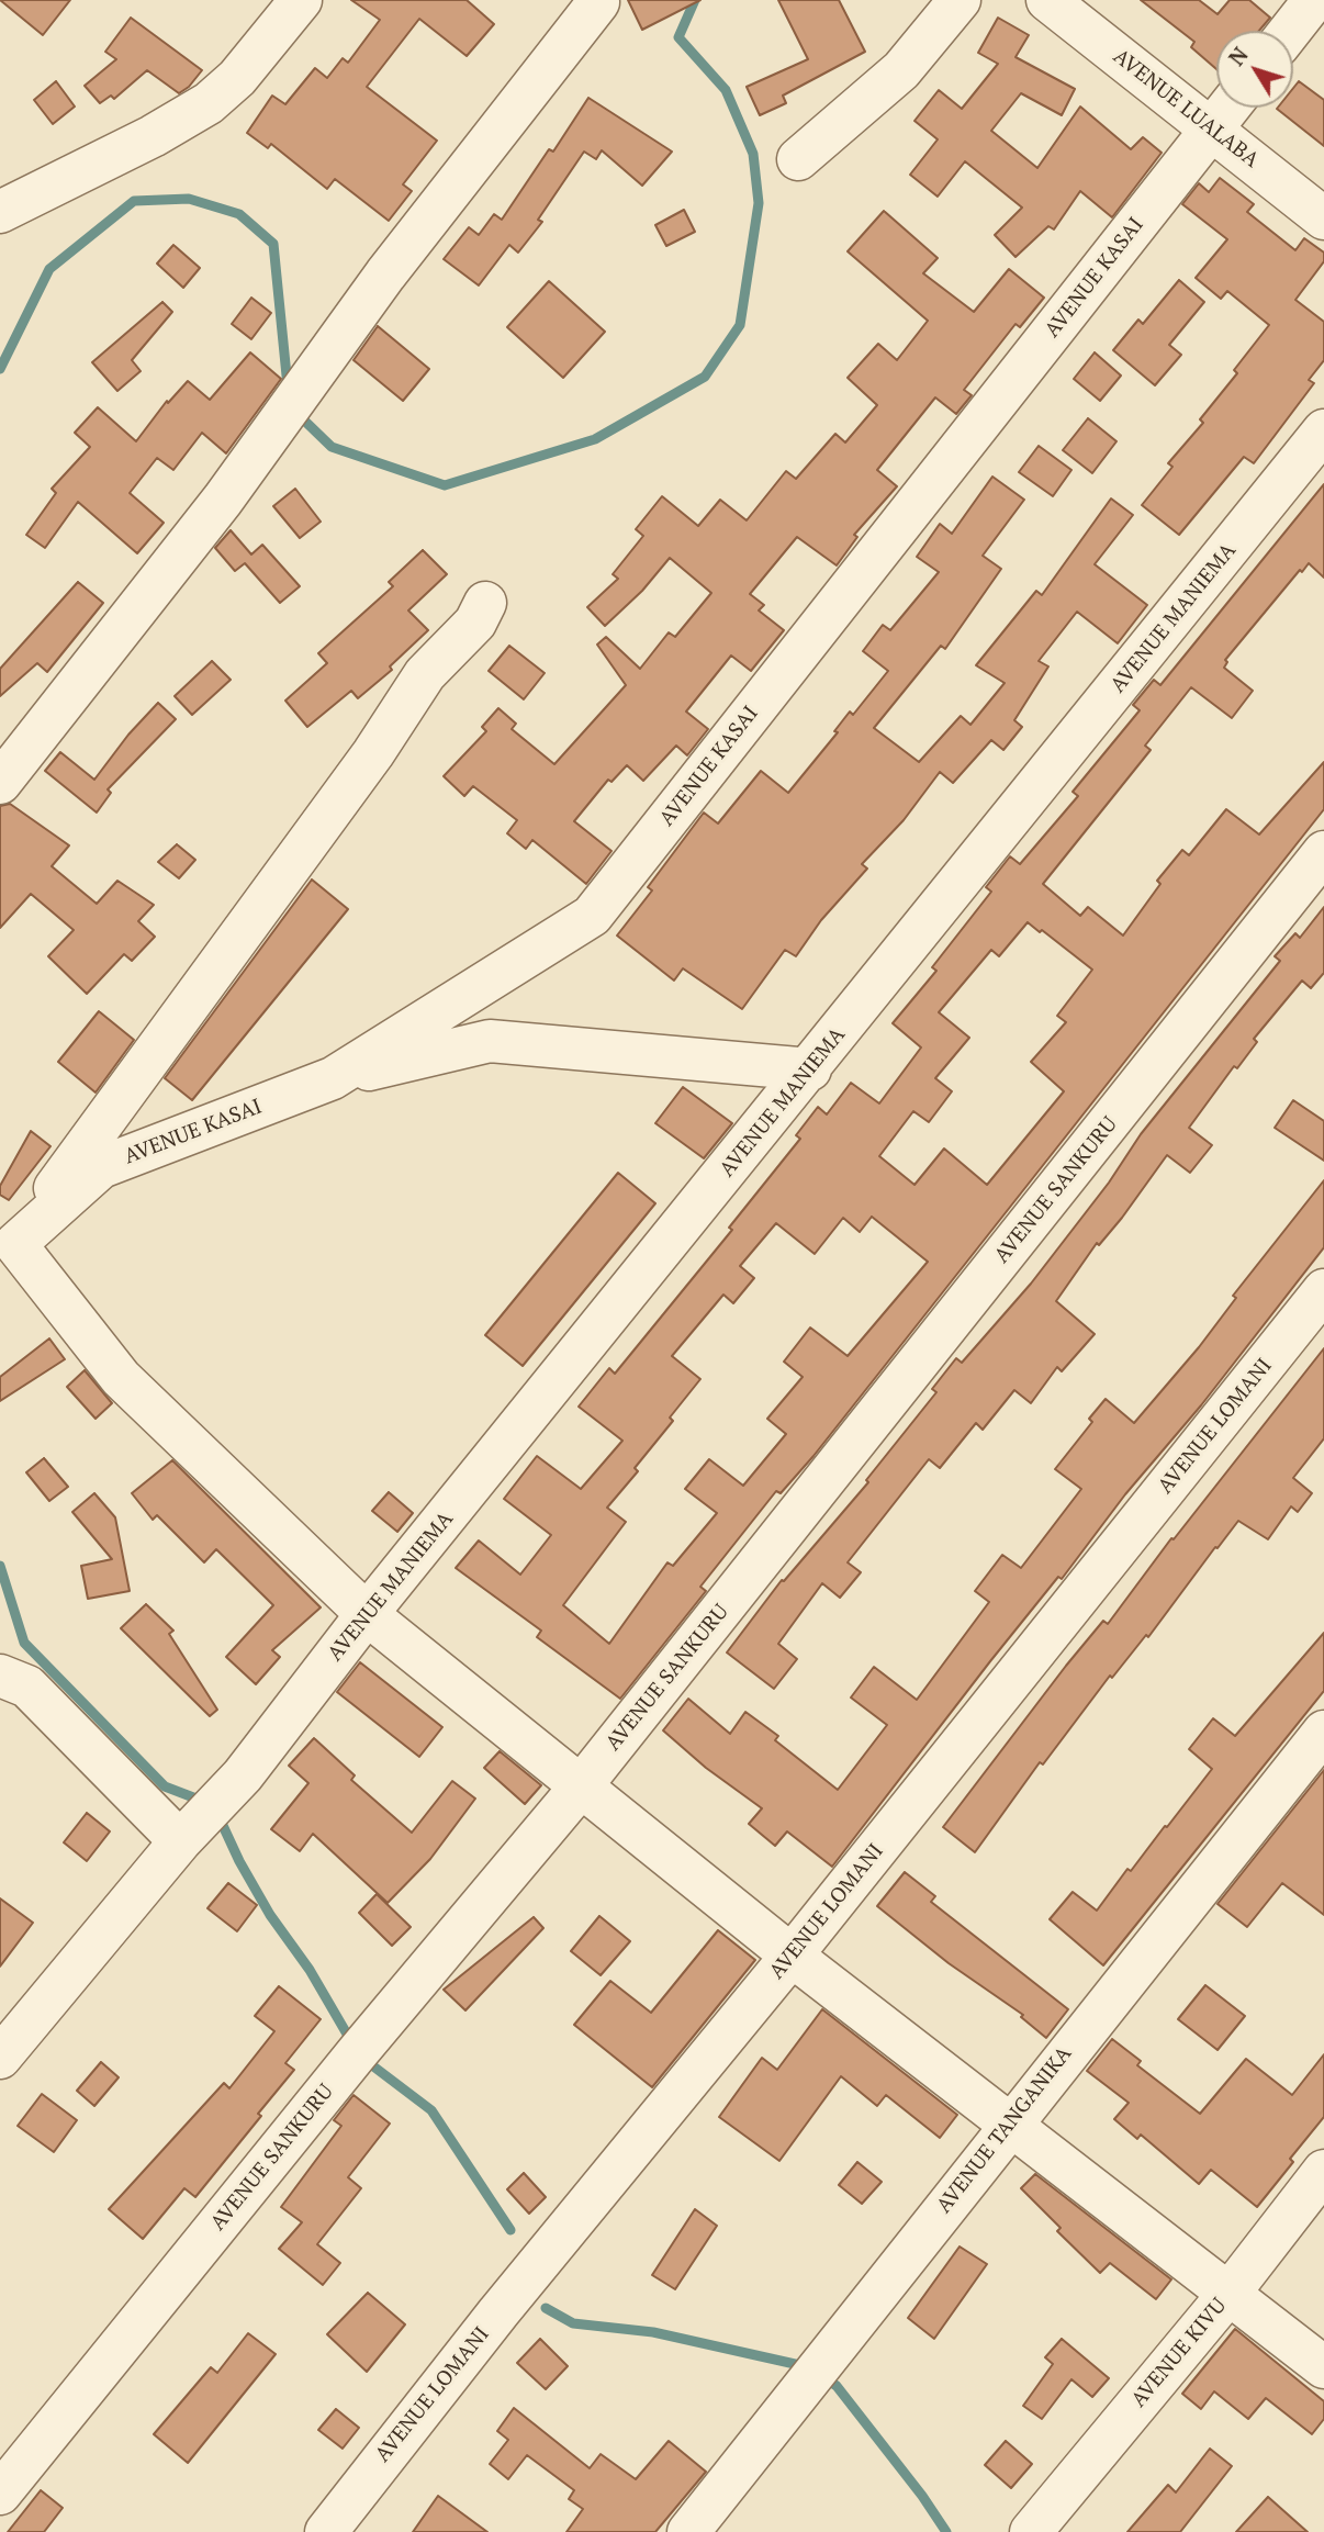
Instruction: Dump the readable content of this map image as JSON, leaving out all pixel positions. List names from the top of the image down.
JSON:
{
  "streets": {
    "street": [
      "AVENUE LUALABA",
      "AVENUE KASAI",
      "AVENUE MANIEMA",
      "AVENUE SANKURU",
      "AVENUE LOMANI",
      "AVENUE TANGANIKA",
      "AVENUE KIVU"
    ]
  },
  "crossings": [
    ["AVENUE LUALABA", "AVENUE KASAI"]
  ],
  "north": "top left"
}
